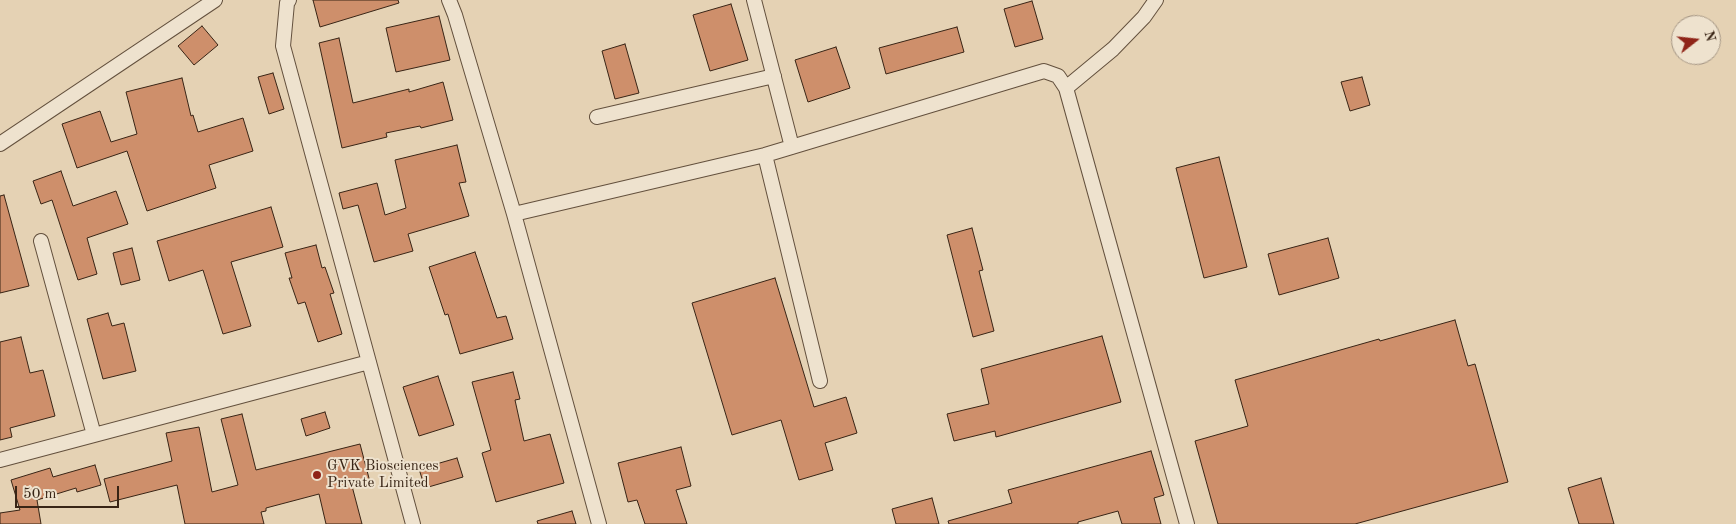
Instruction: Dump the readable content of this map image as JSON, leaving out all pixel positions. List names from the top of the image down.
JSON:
{
  "places": ["GVK Biosciences Private Limited"],
  "scale_bar": "50 m",
  "north": "right"
}
